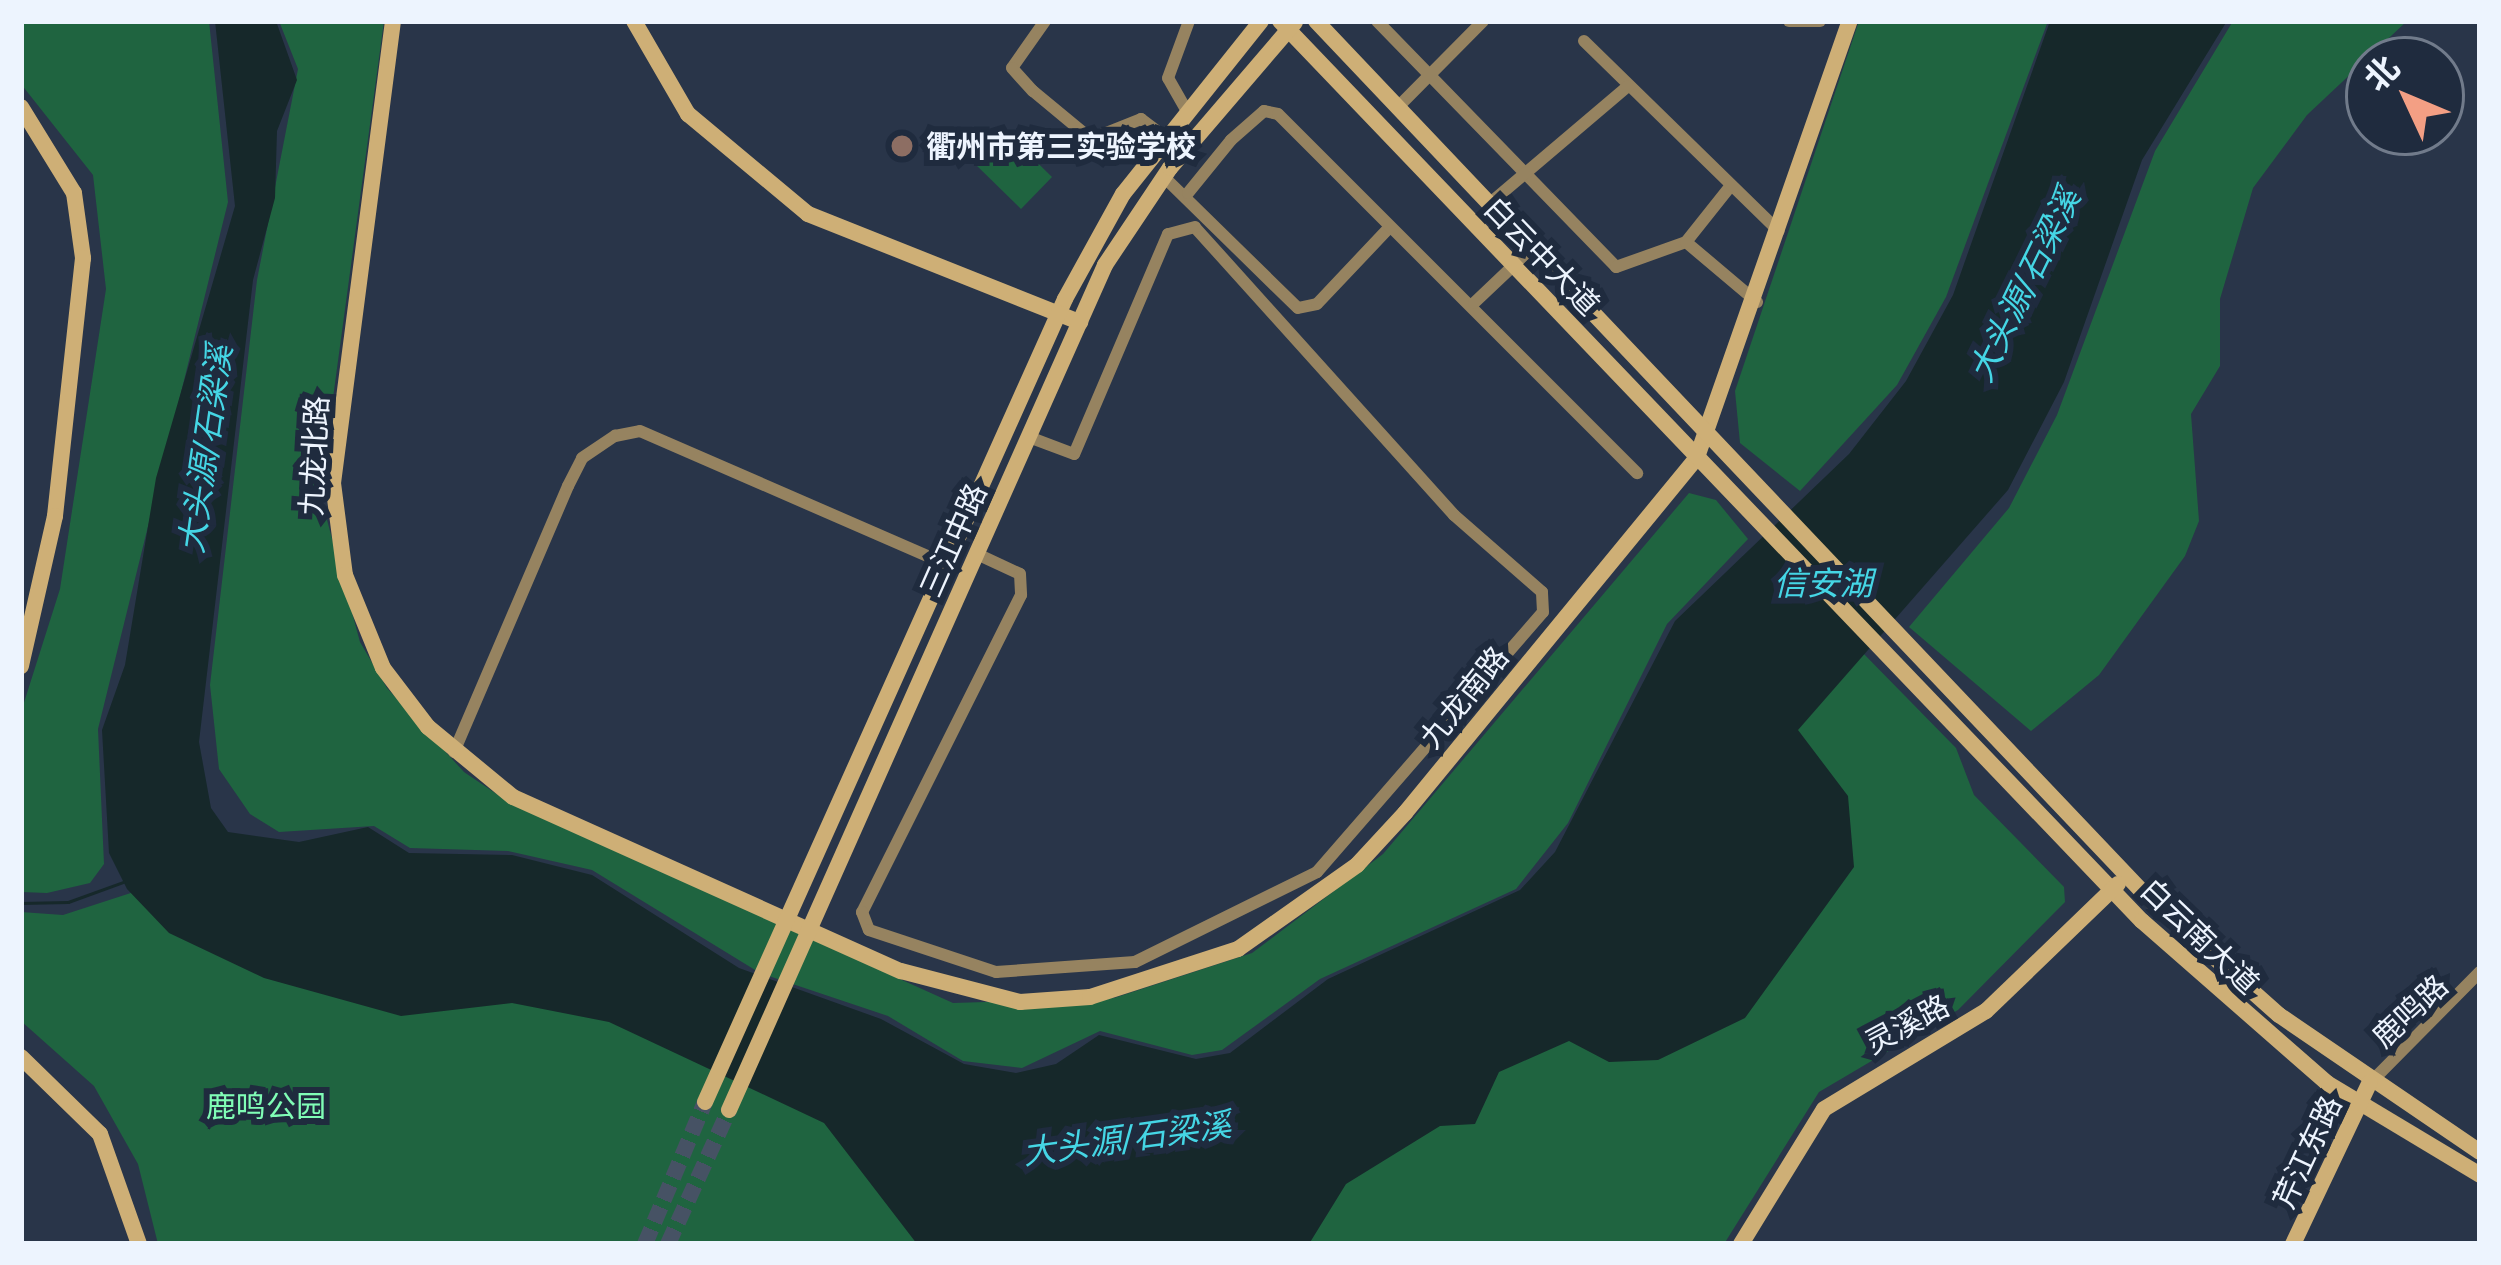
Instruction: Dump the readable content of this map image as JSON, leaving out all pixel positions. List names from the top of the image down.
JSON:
{
  "streets": {
    "main road": [
      "白云中大道",
      "九龙北路",
      "三江中路",
      "九龙南路",
      "白云南大道",
      "灵溪路",
      "芹江东路"
    ],
    "street": ["鹿鸣路"]
  },
  "crossings": [
    ["白云中大道", "三江中路"],
    ["白云中大道", "九龙南路"],
    ["白云中大道", "白云南大道"],
    ["九龙北路", "三江中路"],
    ["九龙北路", "九龙南路"],
    ["三江中路", "九龙南路"],
    ["白云南大道", "鹿鸣路"],
    ["白云南大道", "灵溪路"],
    ["白云南大道", "芹江东路"],
    ["鹿鸣路", "芹江东路"]
  ],
  "water": ["大头源/石梁溪", "信安湖"],
  "parks": ["鹿鸣公园"],
  "places": ["衢州市第三实验学校"],
  "north": "top left"
}
